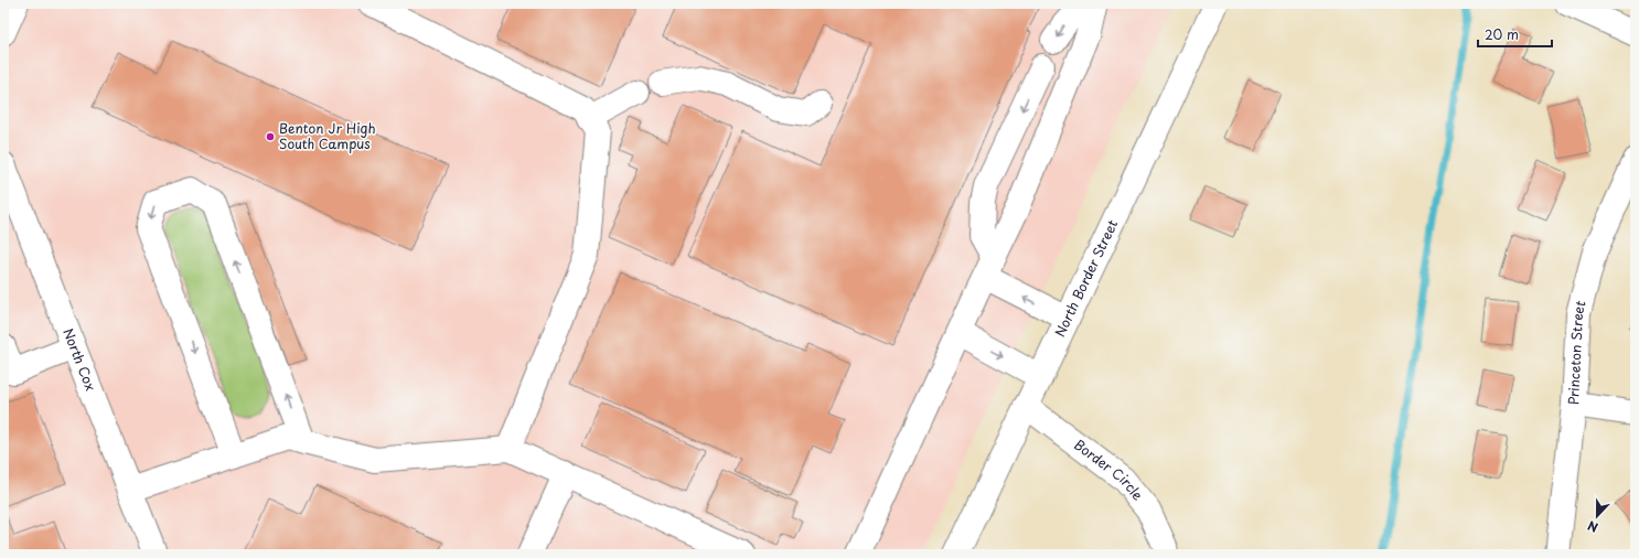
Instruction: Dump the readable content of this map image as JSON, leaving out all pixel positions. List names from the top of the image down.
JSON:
{
  "streets": {
    "street": [
      "North Border Street",
      "Princeton Street",
      "North Cox",
      "Border Circle"
    ]
  },
  "crossings": [
    ["North Border Street", "Border Circle"]
  ],
  "places": ["Benton Jr High South Campus"],
  "scale_bar": "20 m",
  "north": "bottom"
}
